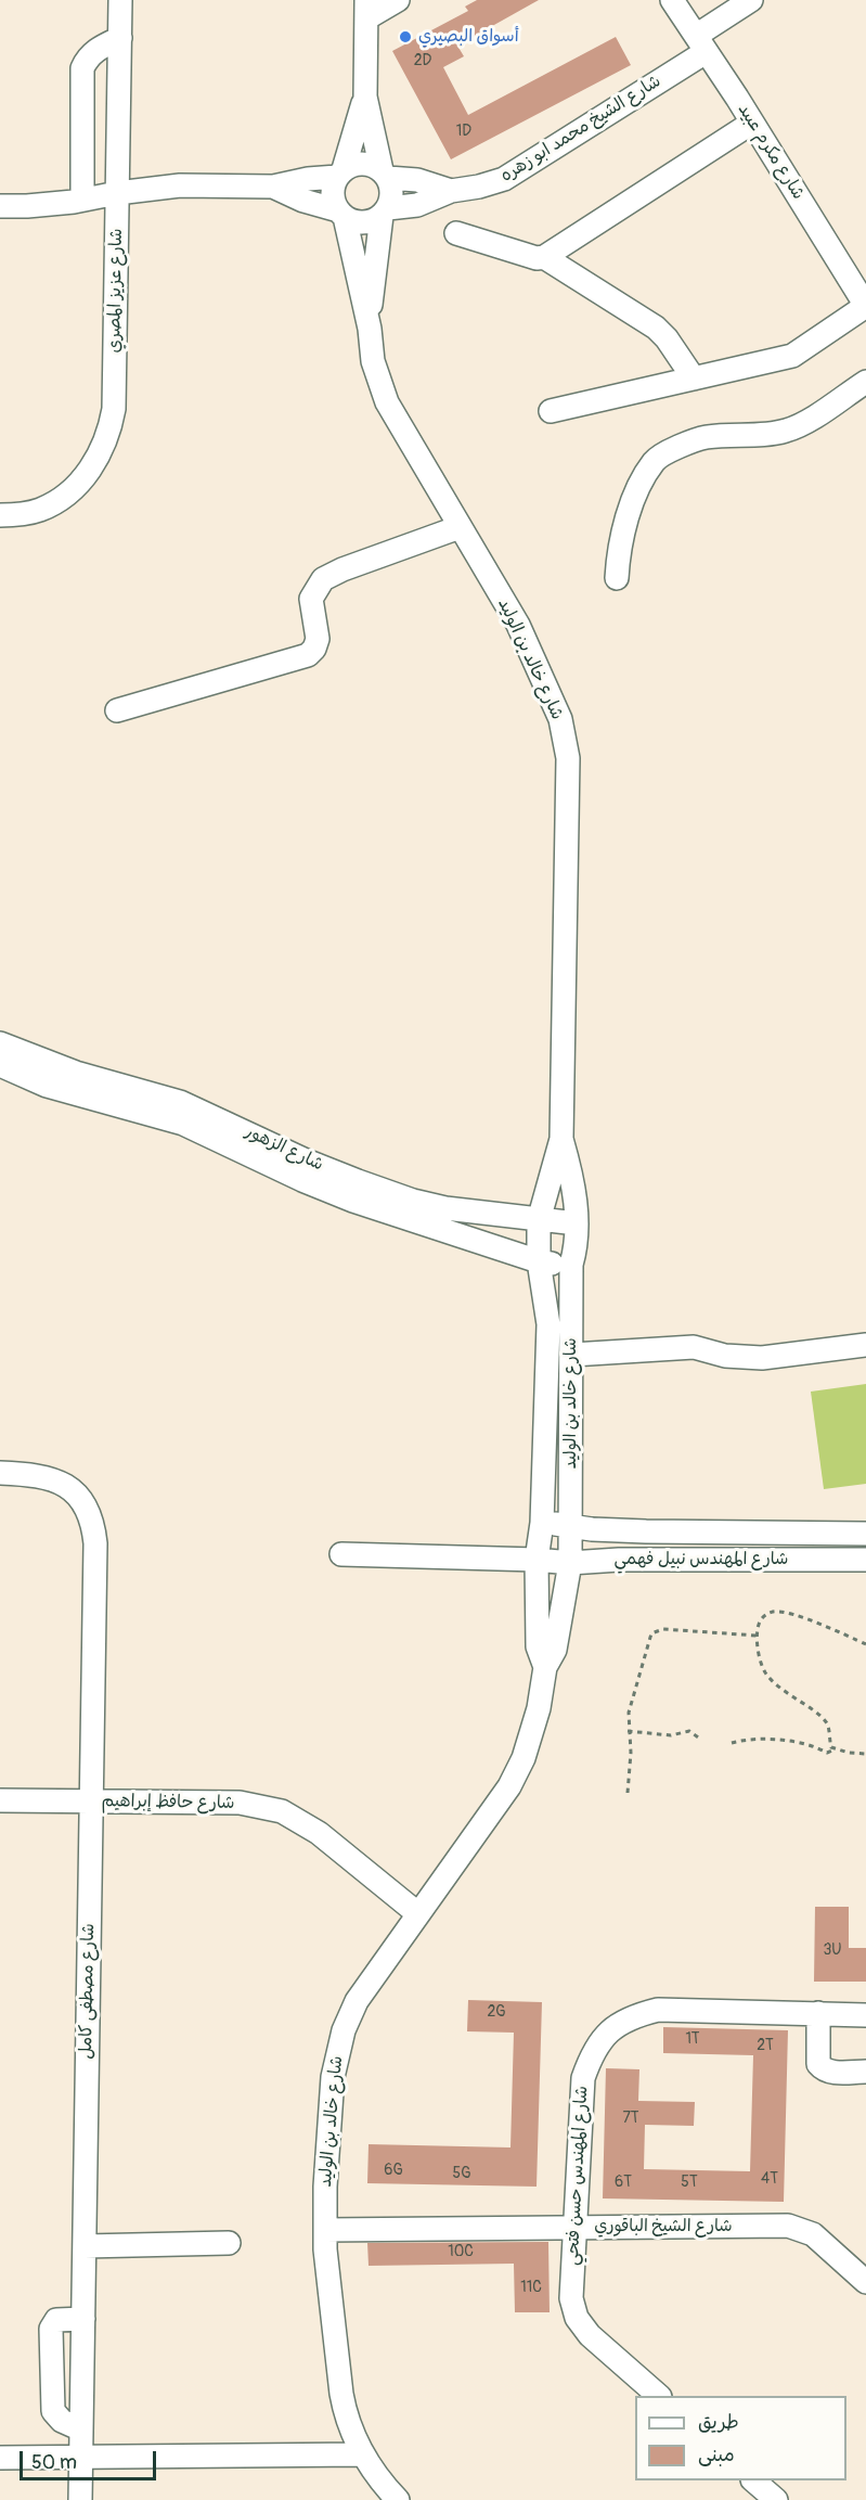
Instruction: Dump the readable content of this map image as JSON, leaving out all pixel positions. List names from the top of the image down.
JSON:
{
  "streets": {
    "street": [
      "شارع الشيخ محمد ابو زهره",
      "شارع مكرم عبيد",
      "شارع عزيز المصري",
      "شارع خالد بن الوليد",
      "شارع الزهور",
      "شارع المهندس نبيل فهمي",
      "شارع حافظ إبراهيم",
      "شارع مصطفى كامل",
      "شارع المهندس حسن فتحي",
      "شارع الشيخ الباقوري"
    ]
  },
  "crossings": [
    ["شارع الشيخ محمد ابو زهره", "شارع مكرم عبيد"],
    ["شارع الشيخ محمد ابو زهره", "شارع خالد بن الوليد"],
    ["شارع خالد بن الوليد", "شارع الزهور"],
    ["شارع خالد بن الوليد", "شارع المهندس نبيل فهمي"],
    ["شارع خالد بن الوليد", "شارع حافظ إبراهيم"],
    ["شارع خالد بن الوليد", "شارع الشيخ الباقوري"],
    ["شارع حافظ إبراهيم", "شارع مصطفى كامل"],
    ["شارع المهندس حسن فتحي", "شارع الشيخ الباقوري"]
  ],
  "places": ["أسواق البصيري"],
  "house_numbers": [
    "2D",
    "1D",
    "3U",
    "2G",
    "1T",
    "2T",
    "7T",
    "6G",
    "5G",
    "4T",
    "6T",
    "5T",
    "10C",
    "11C"
  ],
  "legend": ["طريق", "مبنى"],
  "scale_bar": "50 m"
}
